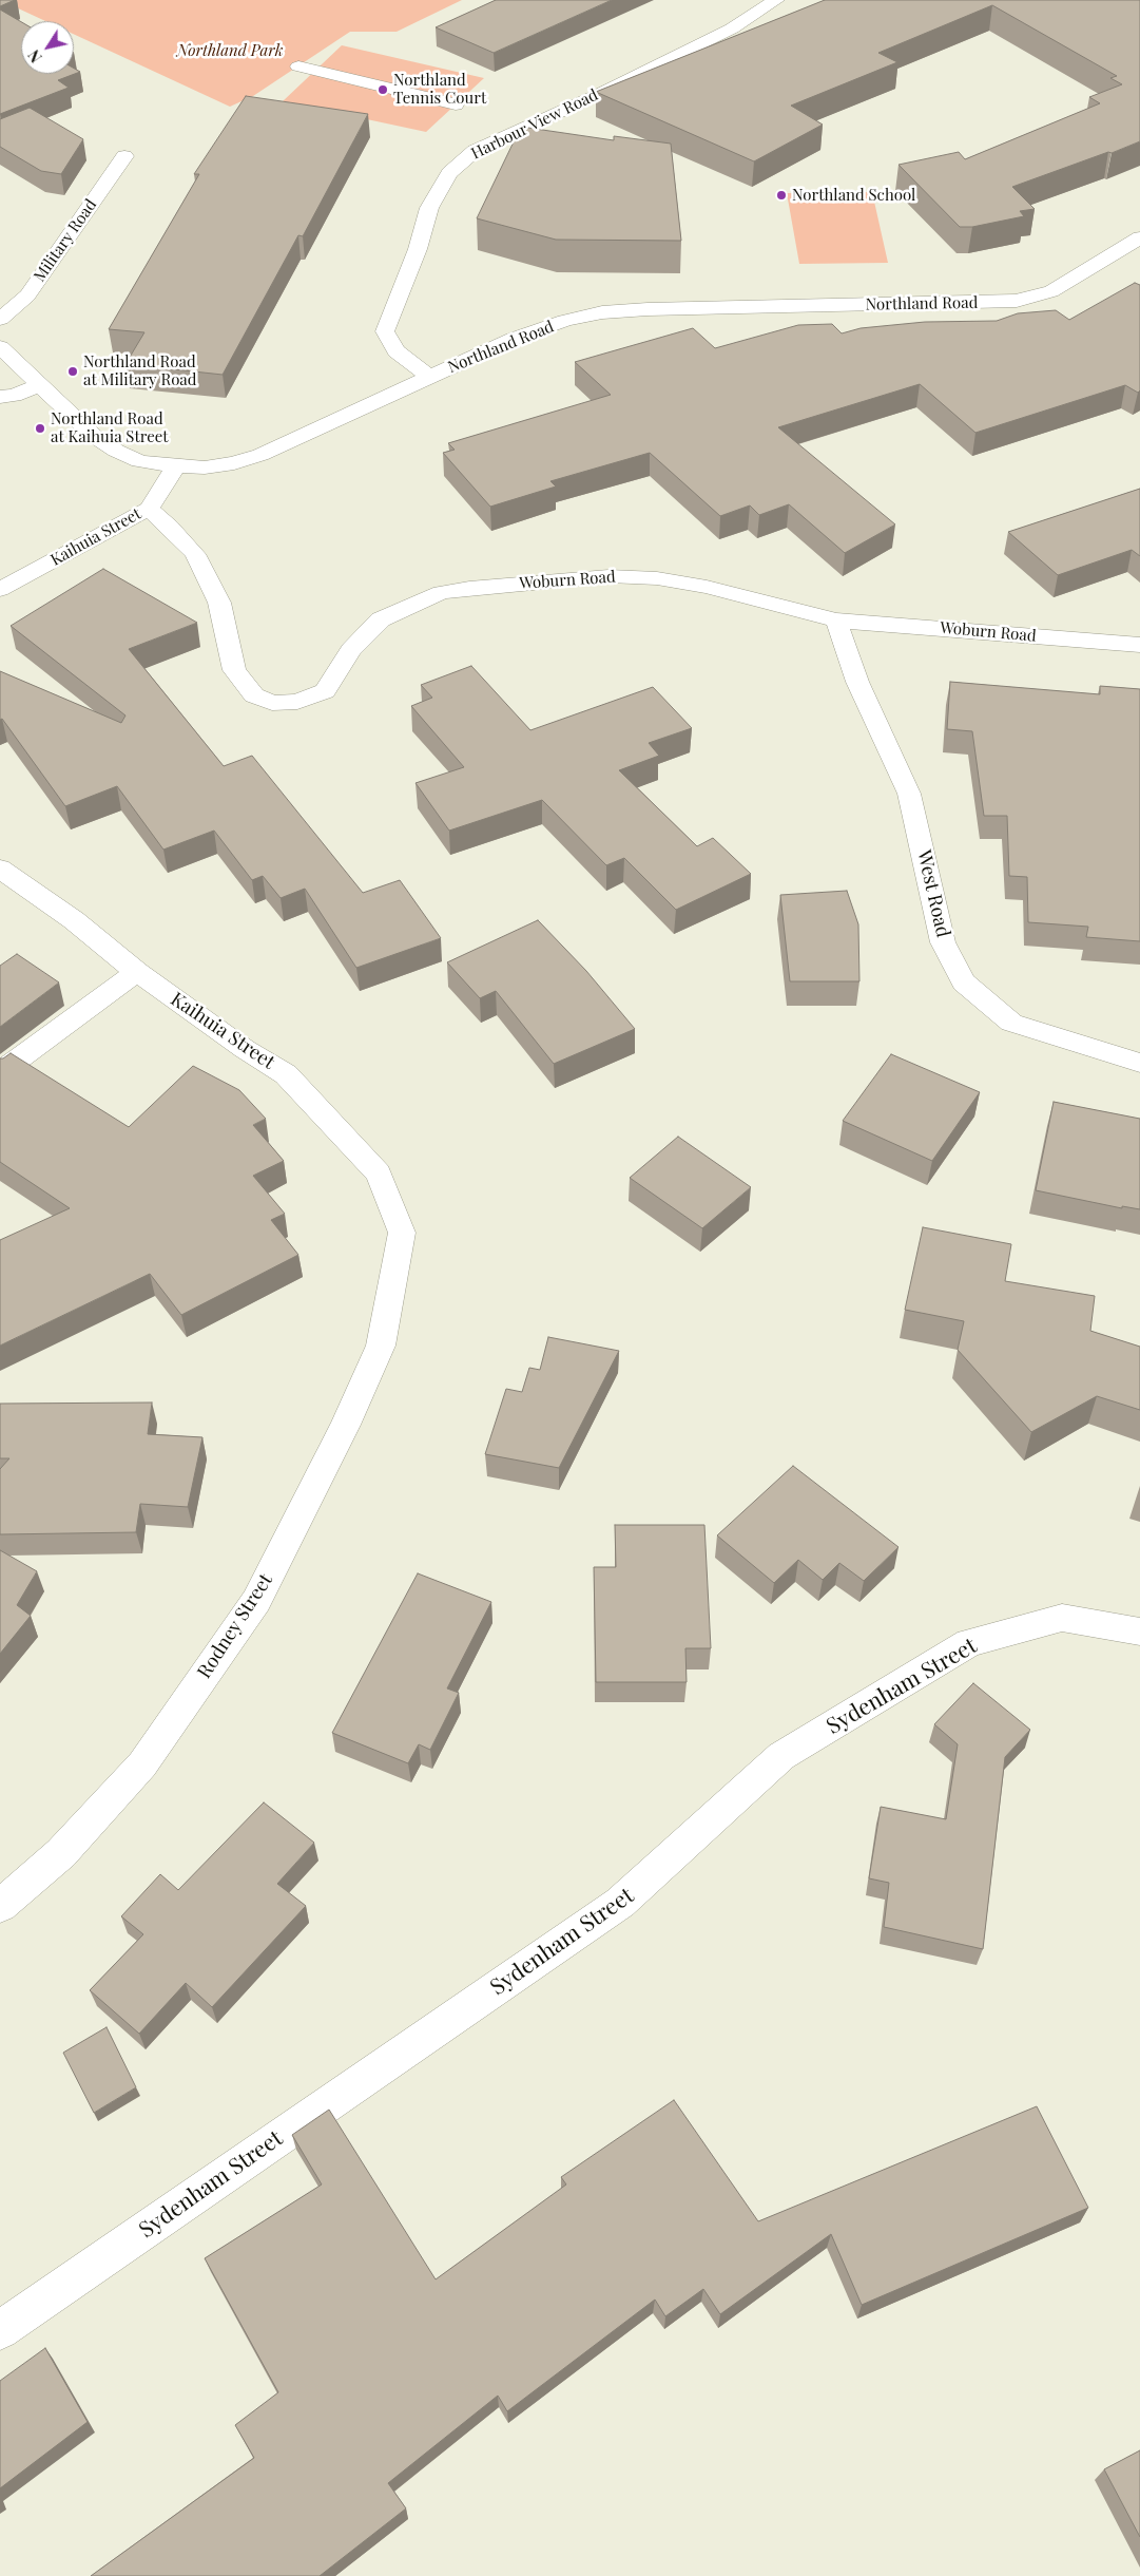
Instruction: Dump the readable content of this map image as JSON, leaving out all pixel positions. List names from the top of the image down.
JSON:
{
  "streets": {
    "street": [
      "Harbour View Road",
      "Military Road",
      "Northland Road",
      "Kaihuia Street",
      "Woburn Road",
      "West Road",
      "Rodney Street",
      "Sydenham Street"
    ]
  },
  "crossings": [
    ["Harbour View Road", "Northland Road"],
    ["Northland Road", "Kaihuia Street"],
    ["Kaihuia Street", "Woburn Road"],
    ["Kaihuia Street", "Rodney Street"],
    ["Woburn Road", "West Road"]
  ],
  "parks": ["Northland Park"],
  "places": [
    "Northland Tennis Court",
    "Northland School",
    "Northland Road at Military Road",
    "Northland Road at Kaihuia Street"
  ],
  "north": "bottom left"
}
